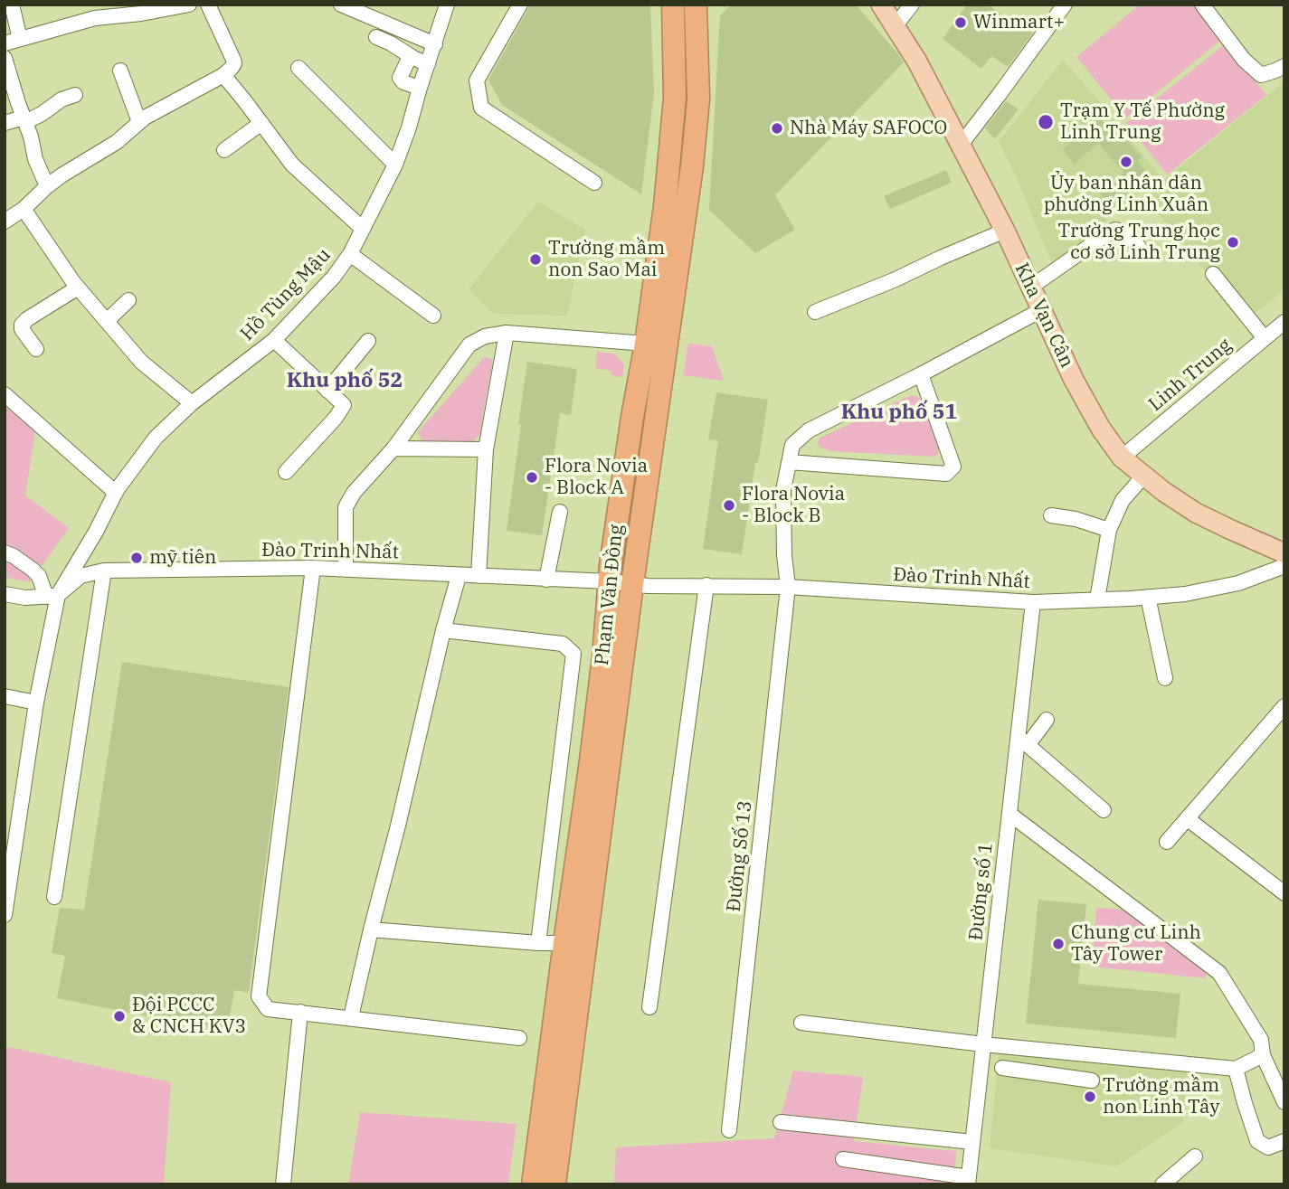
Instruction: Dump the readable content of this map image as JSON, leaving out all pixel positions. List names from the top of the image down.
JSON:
{
  "streets": {
    "highway": ["Phạm Văn Đồng"],
    "main road": ["Kha Vạn Cân"],
    "street": [
      "Hồ Tùng Mậu",
      "Linh Trung",
      "Đào Trinh Nhất",
      "Đường Số 13",
      "Đường số 1"
    ]
  },
  "crossings": [
    ["Hồ Tùng Mậu", "Đào Trinh Nhất"],
    ["Kha Vạn Cân", "Linh Trung"],
    ["Kha Vạn Cân", "Đường Số 13"],
    ["Đào Trinh Nhất", "Phạm Văn Đồng"],
    ["Đào Trinh Nhất", "Đường Số 13"],
    ["Đào Trinh Nhất", "Đường số 1"]
  ],
  "districts": ["Khu phố 52", "Khu phố 51"],
  "places": [
    "Winmart+",
    "Trạm Y Tế Phường Linh Trung",
    "Nhà Máy SAFOCO",
    "Ủy ban nhân dân phường Linh Xuân",
    "Trường Trung học cơ sở Linh Trung",
    "Trường mầm non Sao Mai",
    "Flora Novia - Block A",
    "Flora Novia - Block B",
    "mỹ tiên",
    "Chung cư Linh Tây Tower",
    "Đội PCCC & CNCH KV3",
    "Trường mầm non Linh Tây"
  ]
}
